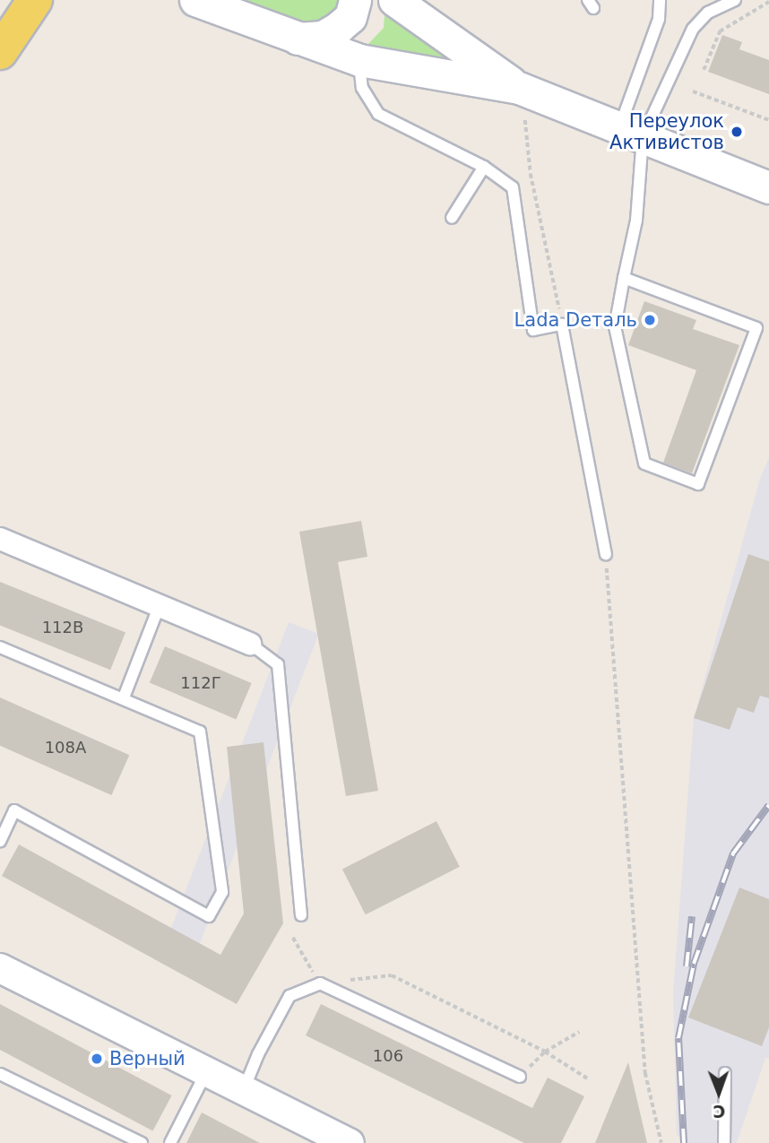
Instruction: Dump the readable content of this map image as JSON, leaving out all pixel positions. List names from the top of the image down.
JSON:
{
  "places": ["Переулок Активистов", "Lada Dеталь", "Верный"],
  "house_numbers": [
    "112В",
    "112Г",
    "108А",
    "106"
  ],
  "north": "bottom"
}
